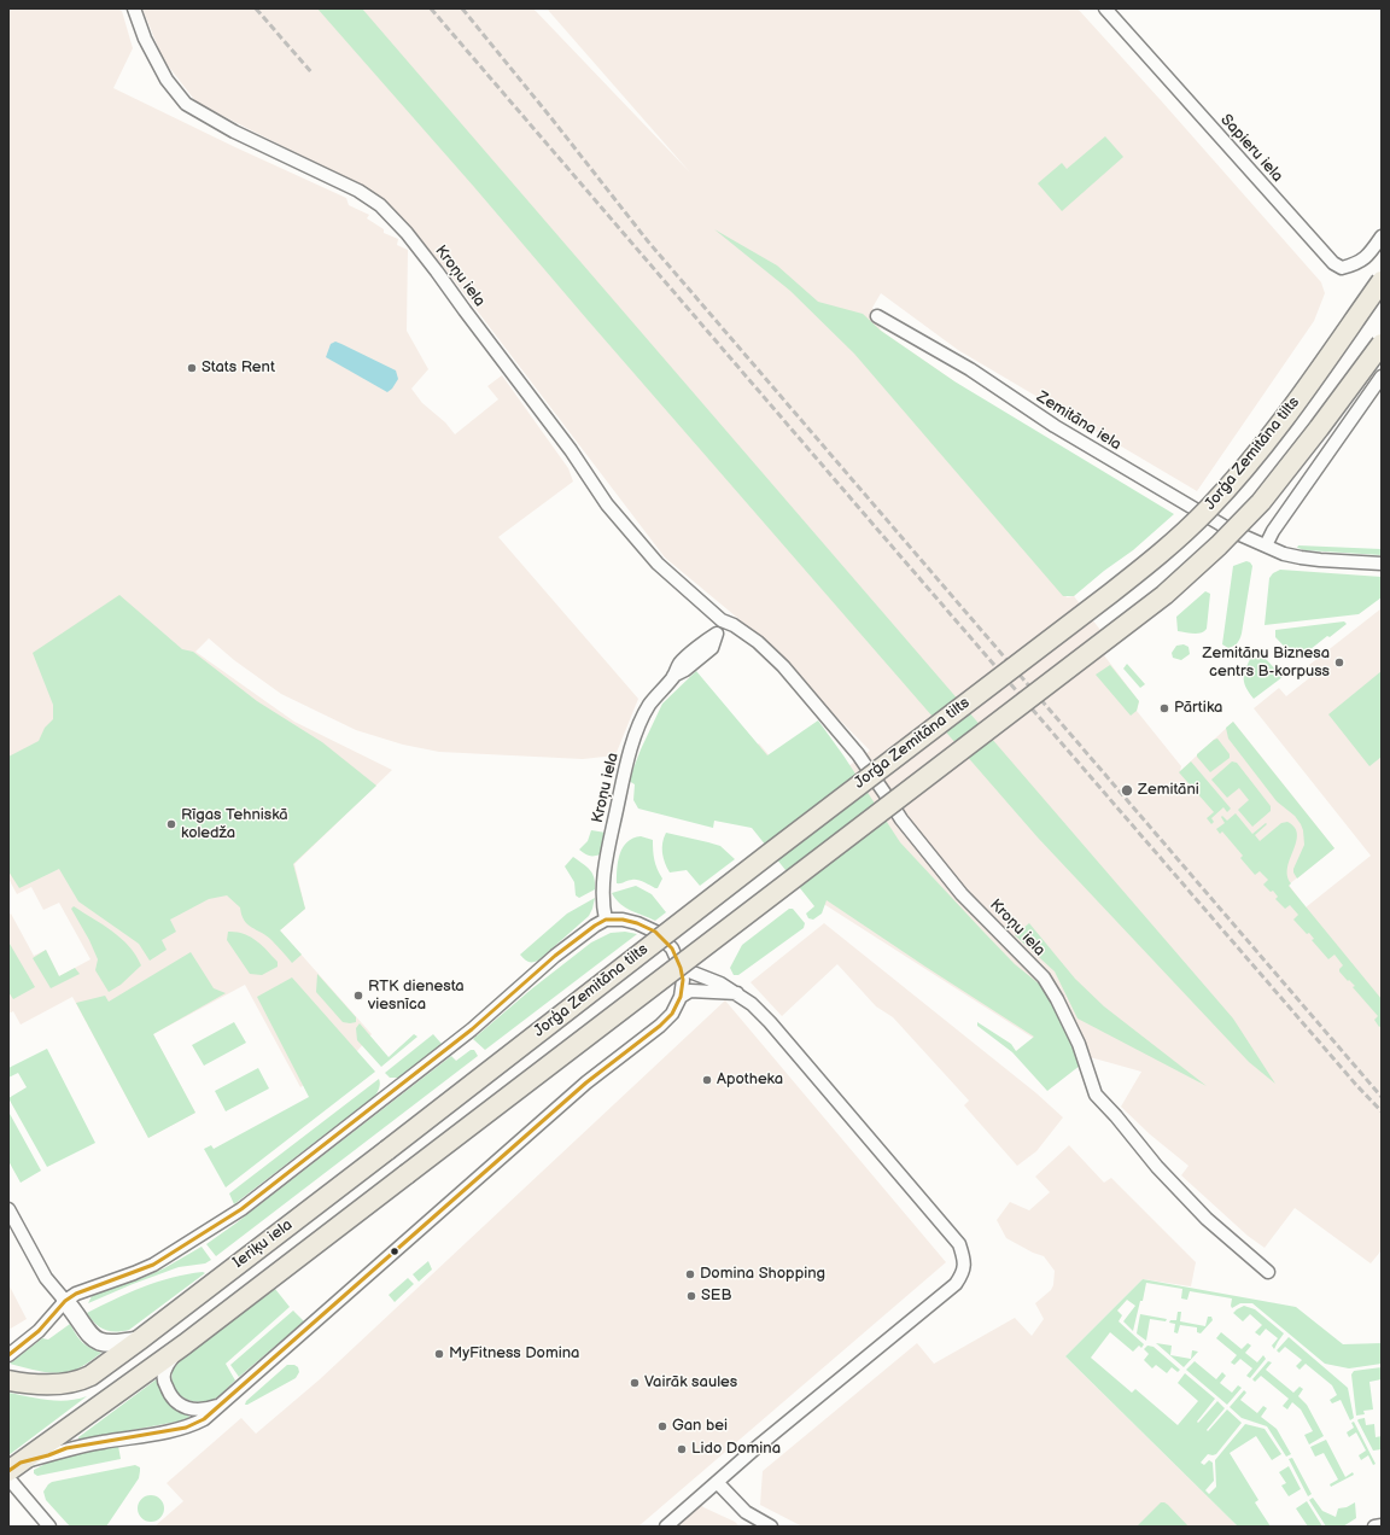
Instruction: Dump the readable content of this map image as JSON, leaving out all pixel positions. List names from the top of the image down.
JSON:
{
  "streets": {
    "main road": ["Jorģa Zemitāna tilts", "Ieriķu iela"],
    "street": ["Sapieru iela", "Kroņu iela", "Zemitāna iela"]
  },
  "crossings": [
    ["Kroņu iela", "Ieriķu iela"],
    ["Jorģa Zemitāna tilts", "Ieriķu iela"]
  ],
  "places": [
    "Stats Rent",
    "Zemitānu Biznesa centrs B-korpuss",
    "Pārtika",
    "Zemitāni",
    "Rīgas Tehniskā koledža",
    "RTK dienesta viesnīca",
    "Apotheka",
    "Domina Shopping",
    "SEB",
    "MyFitness Domina",
    "Vairāk saules",
    "Gan bei",
    "Lido Domina"
  ]
}
